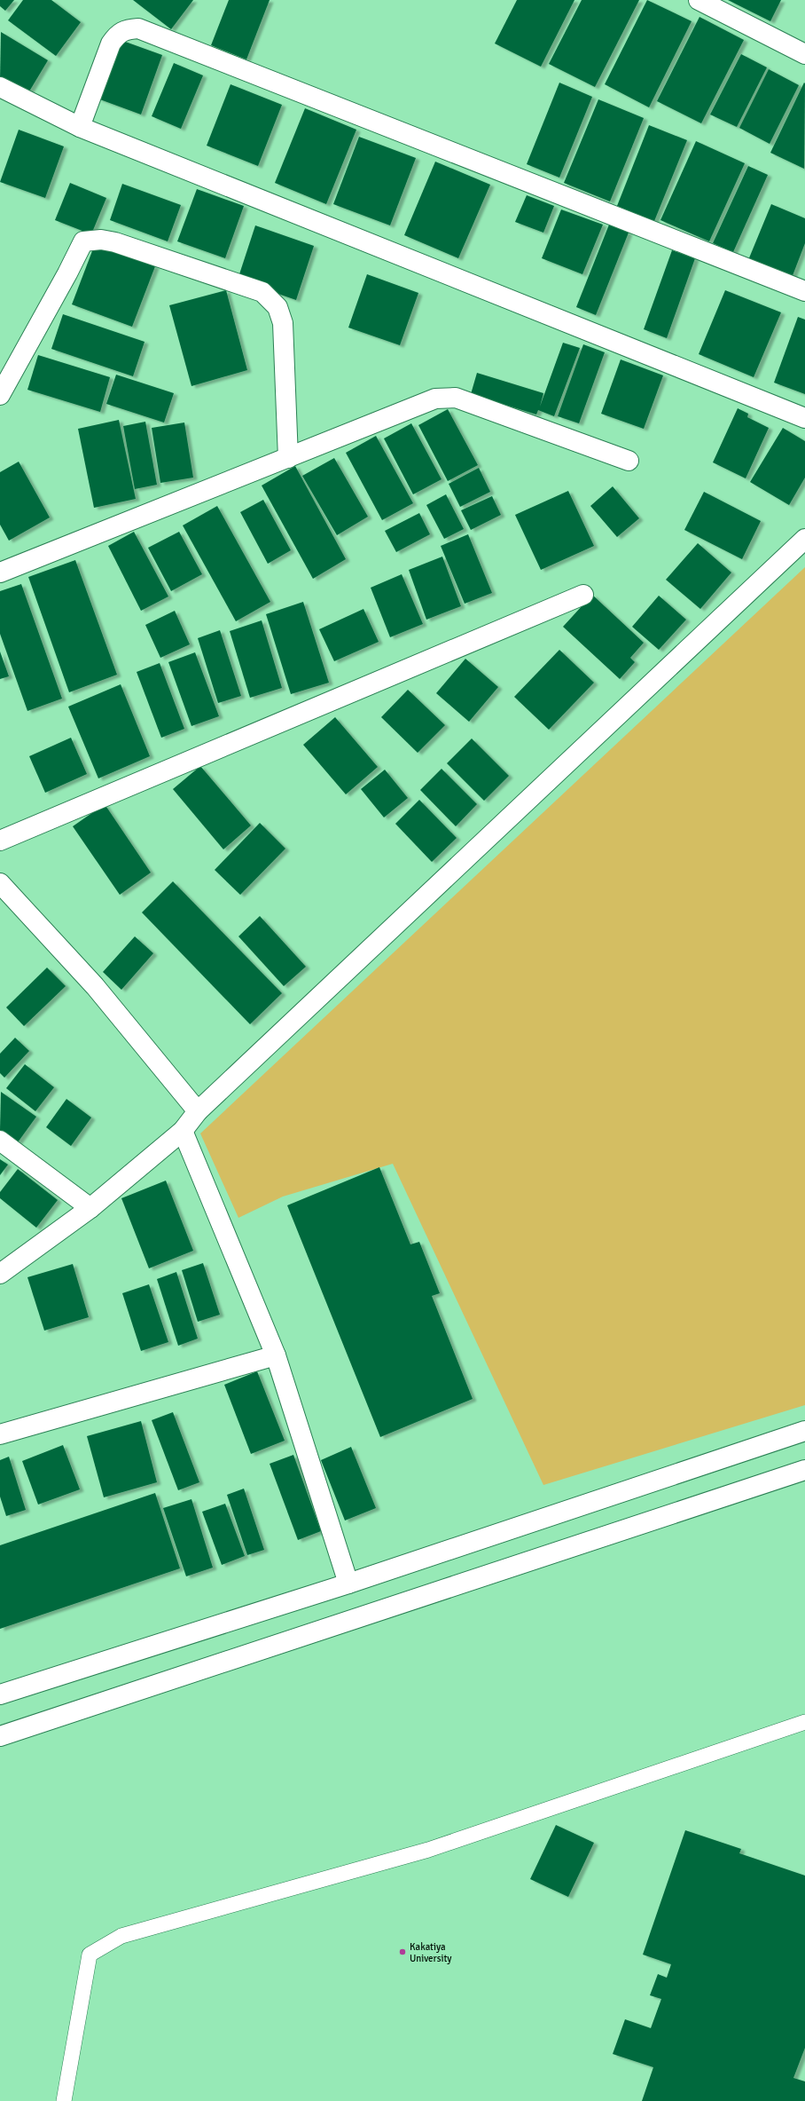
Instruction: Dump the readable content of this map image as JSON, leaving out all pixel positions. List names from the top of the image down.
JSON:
{
  "places": ["Kakatiya University"]
}
